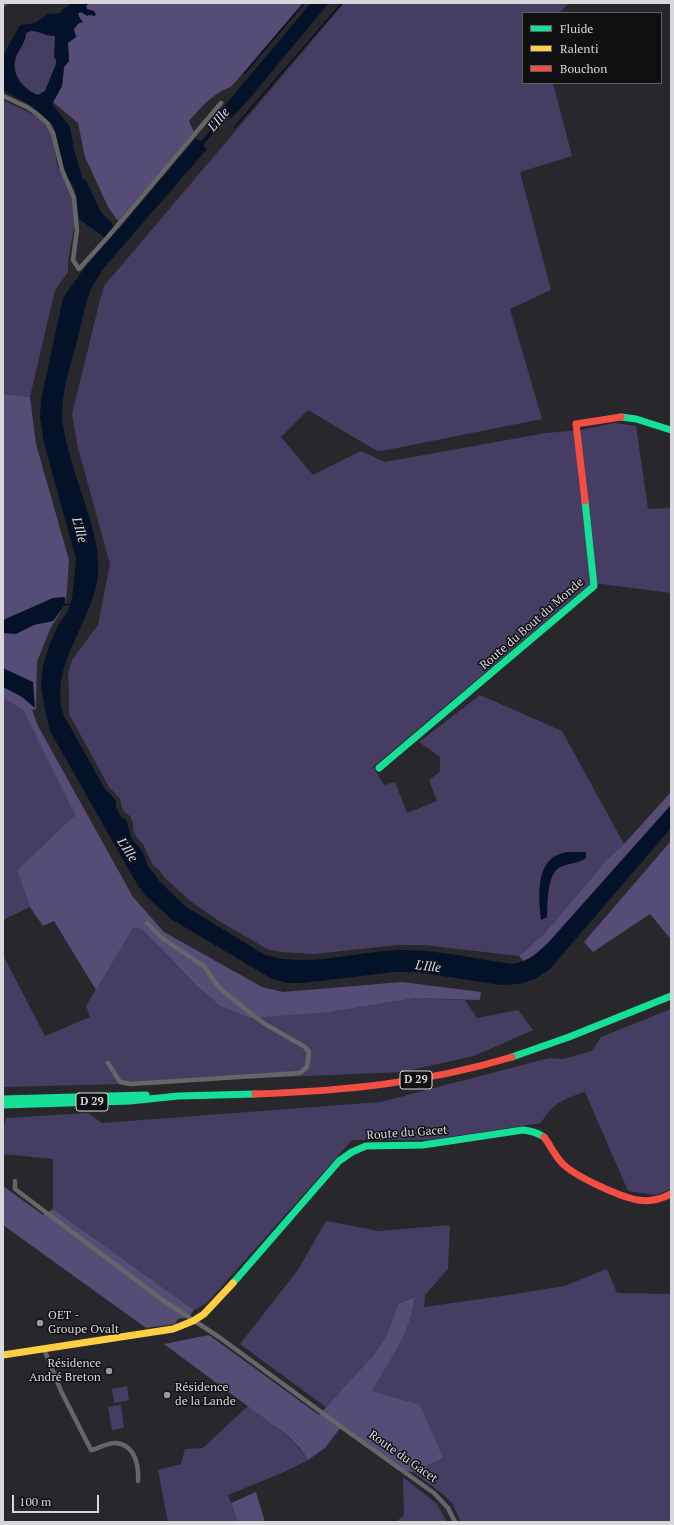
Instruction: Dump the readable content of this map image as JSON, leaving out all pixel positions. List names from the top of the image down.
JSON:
{
  "streets": {
    "street": ["Route du Bout du Monde", "D 29", "Route du Gacet"]
  },
  "water": ["L'Ille"],
  "places": ["OET - Groupe Ovalt", "Résidence André Breton", "Résidence de la Lande"],
  "legend": ["Fluide", "Ralenti", "Bouchon"],
  "scale_bar": "100 m"
}
